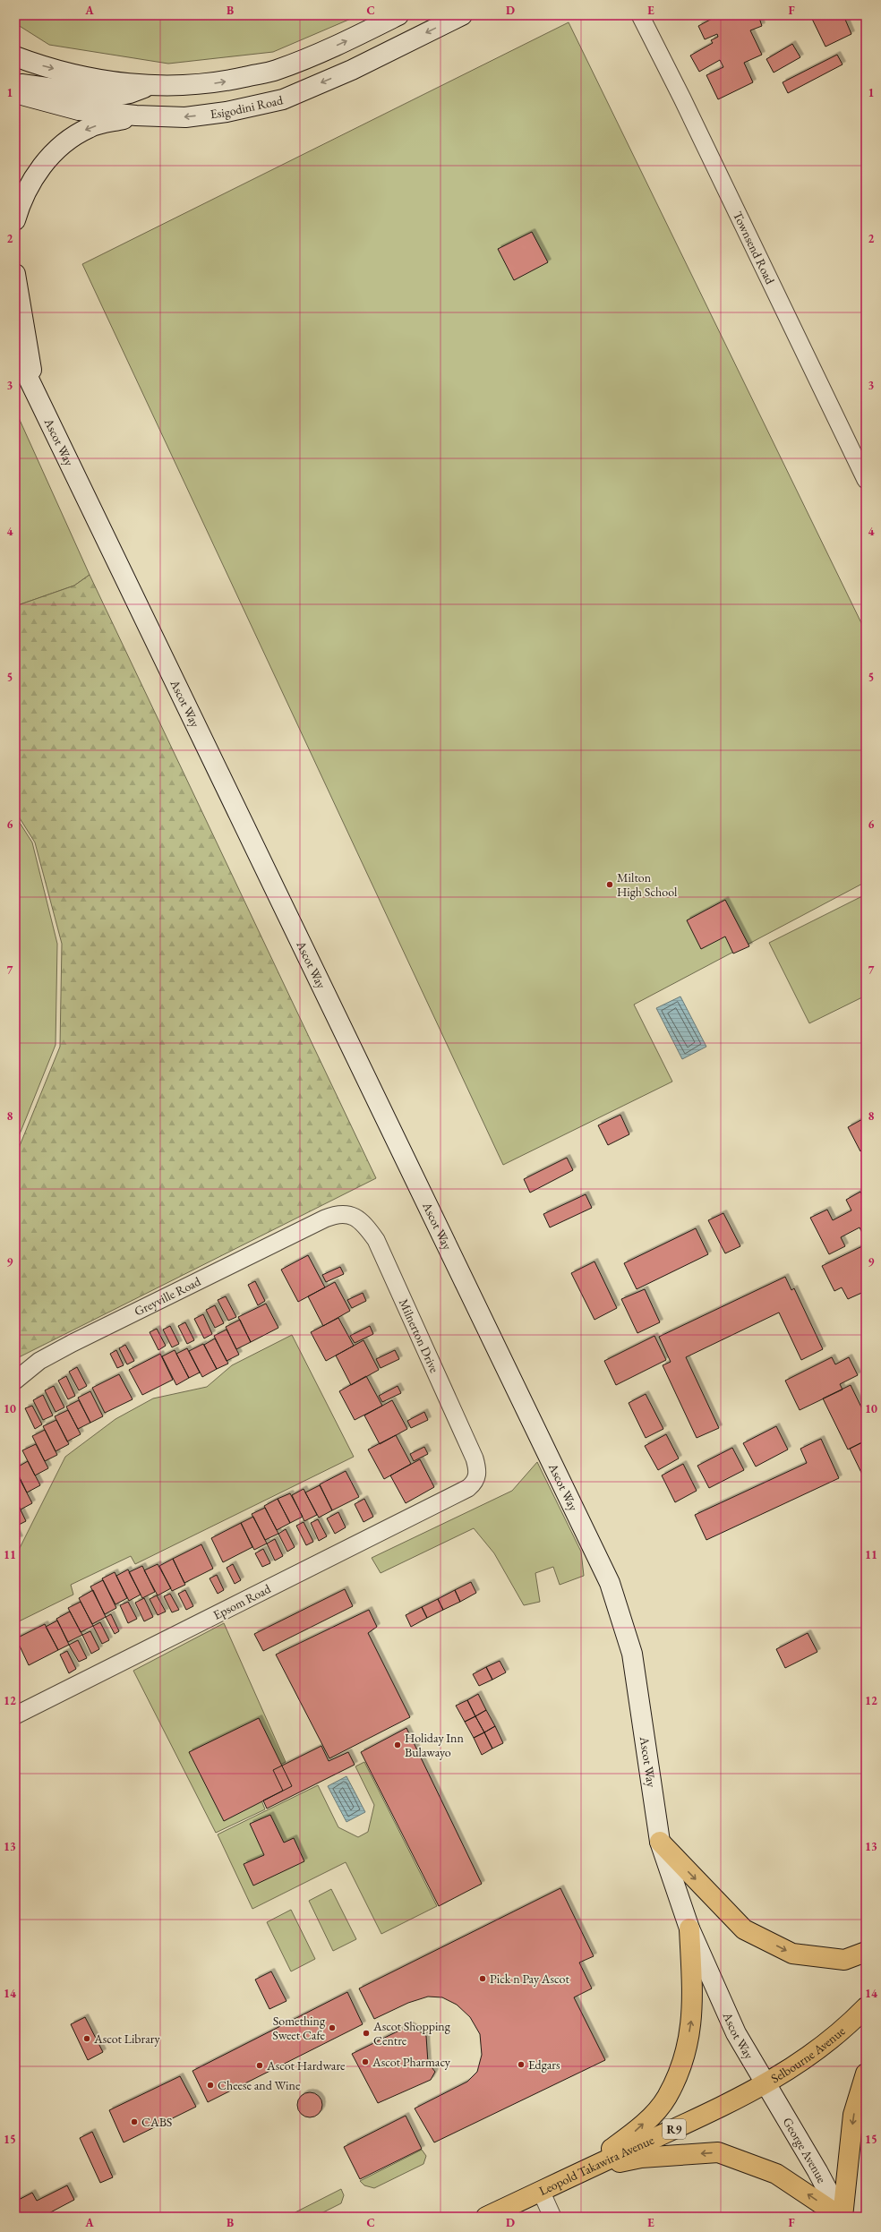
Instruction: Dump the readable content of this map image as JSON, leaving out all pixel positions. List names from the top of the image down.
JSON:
{
  "streets": {
    "highway": ["Selbourne Avenue", "R9", "Leopold Takawira Avenue"],
    "main road": ["Esigodini Road", "Ascot Way", "George Avenue"],
    "street": [
      "Townsend Road",
      "Greyville Road",
      "Milnerton Drive",
      "Epsom Road"
    ]
  },
  "crossings": [
    ["Ascot Way", "Selbourne Avenue"],
    ["Ascot Way", "George Avenue"],
    ["Ascot Way", "Leopold Takawira Avenue"],
    ["Greyville Road", "Milnerton Drive"],
    ["Milnerton Drive", "Epsom Road"],
    ["Selbourne Avenue", "George Avenue"],
    ["Selbourne Avenue", "Leopold Takawira Avenue"],
    ["George Avenue", "Leopold Takawira Avenue"]
  ],
  "places": [
    "Milton High School",
    "Holiday Inn Bulawayo",
    "Pick n Pay Ascot",
    "Something Sweet Cafe",
    "Ascot Shopping Centre",
    "Ascot Library",
    "Ascot Pharmacy",
    "Edgars",
    "Ascot Hardware",
    "Cheese and Wine",
    "CABS"
  ],
  "grid": {
    "columns": [
      "A",
      "B",
      "C",
      "D",
      "E",
      "F"
    ],
    "rows": [
      "1",
      "2",
      "3",
      "4",
      "5",
      "6",
      "7",
      "8",
      "9",
      "10",
      "11",
      "12",
      "13",
      "14",
      "15"
    ]
  }
}
